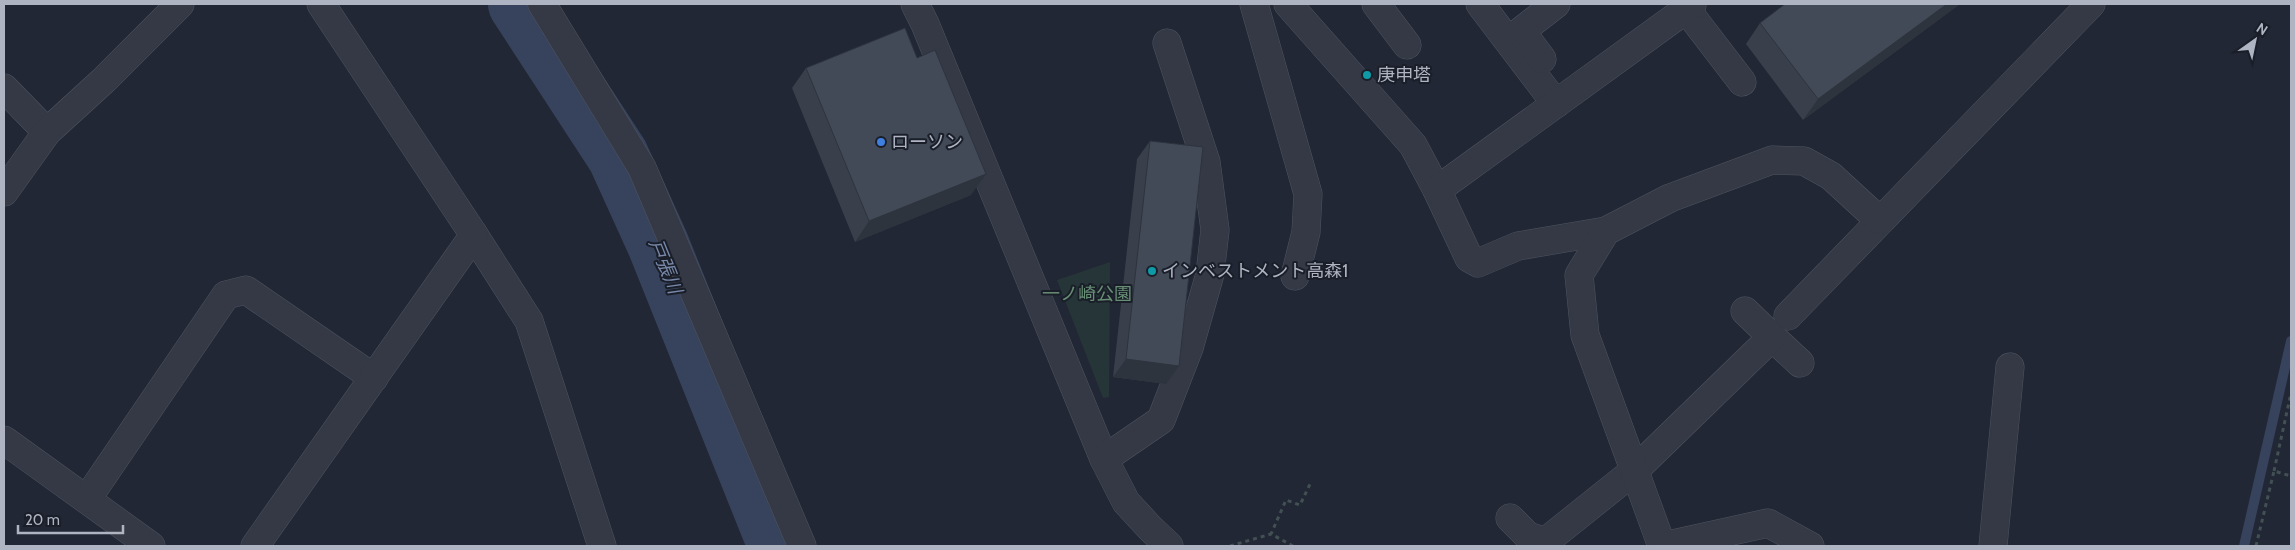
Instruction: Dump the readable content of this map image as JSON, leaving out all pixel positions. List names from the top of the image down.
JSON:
{
  "water": ["戸張川"],
  "parks": ["一ノ崎公園"],
  "places": ["庚申塔", "ローソン", "インベストメント高森1"],
  "scale_bar": "20 m",
  "north": "top right"
}
